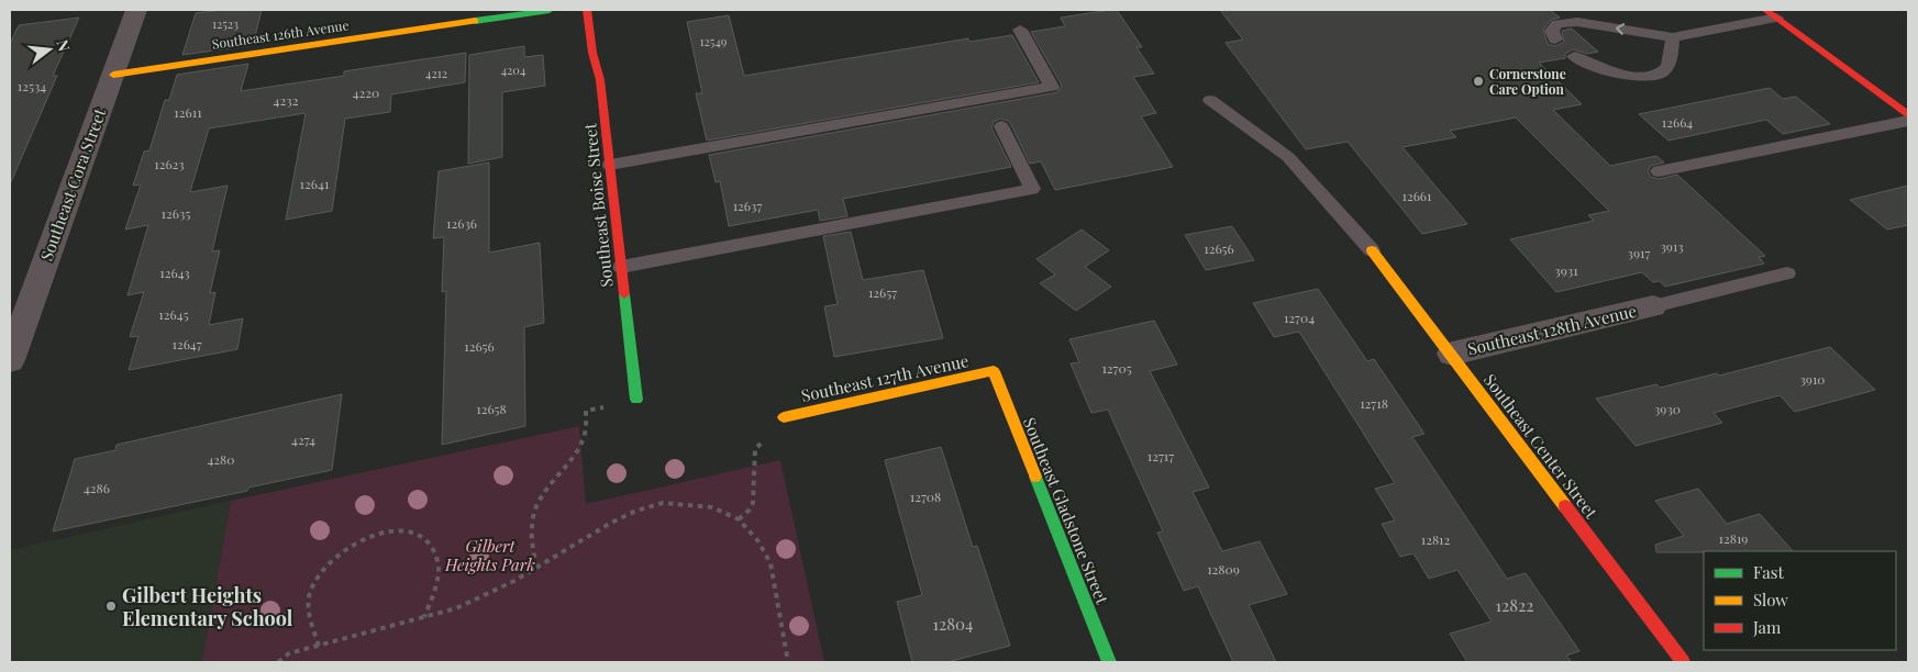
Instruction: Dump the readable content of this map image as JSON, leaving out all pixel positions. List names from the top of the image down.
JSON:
{
  "streets": {
    "street": [
      "Southeast 126th Avenue",
      "Southeast Cora Street",
      "Southeast Boise Street",
      "Southeast 128th Avenue",
      "Southeast 127th Avenue",
      "Southeast Center Street",
      "Southeast Gladstone Street"
    ]
  },
  "crossings": [
    ["Southeast 126th Avenue", "Southeast Cora Street"],
    ["Southeast 128th Avenue", "Southeast Center Street"],
    ["Southeast 127th Avenue", "Southeast Gladstone Street"]
  ],
  "parks": ["Gilbert Heights Park"],
  "places": ["Cornerstone Care Option", "Gilbert Heights Elementary School"],
  "house_numbers": [
    "12523",
    "12549",
    "4204",
    "4212",
    "12534",
    "4220",
    "4232",
    "12611",
    "12664",
    "12623",
    "12641",
    "12661",
    "12637",
    "12635",
    "12636",
    "3913",
    "12656",
    "3917",
    "3931",
    "12643",
    "12657",
    "12645",
    "12704",
    "12647",
    "12656",
    "12705",
    "3910",
    "12718",
    "12658",
    "3930",
    "4274",
    "12717",
    "4280",
    "4286",
    "12708",
    "12819",
    "12812",
    "12809",
    "12822",
    "12804"
  ],
  "legend": ["Fast", "Slow", "Jam"],
  "north": "right"
}
